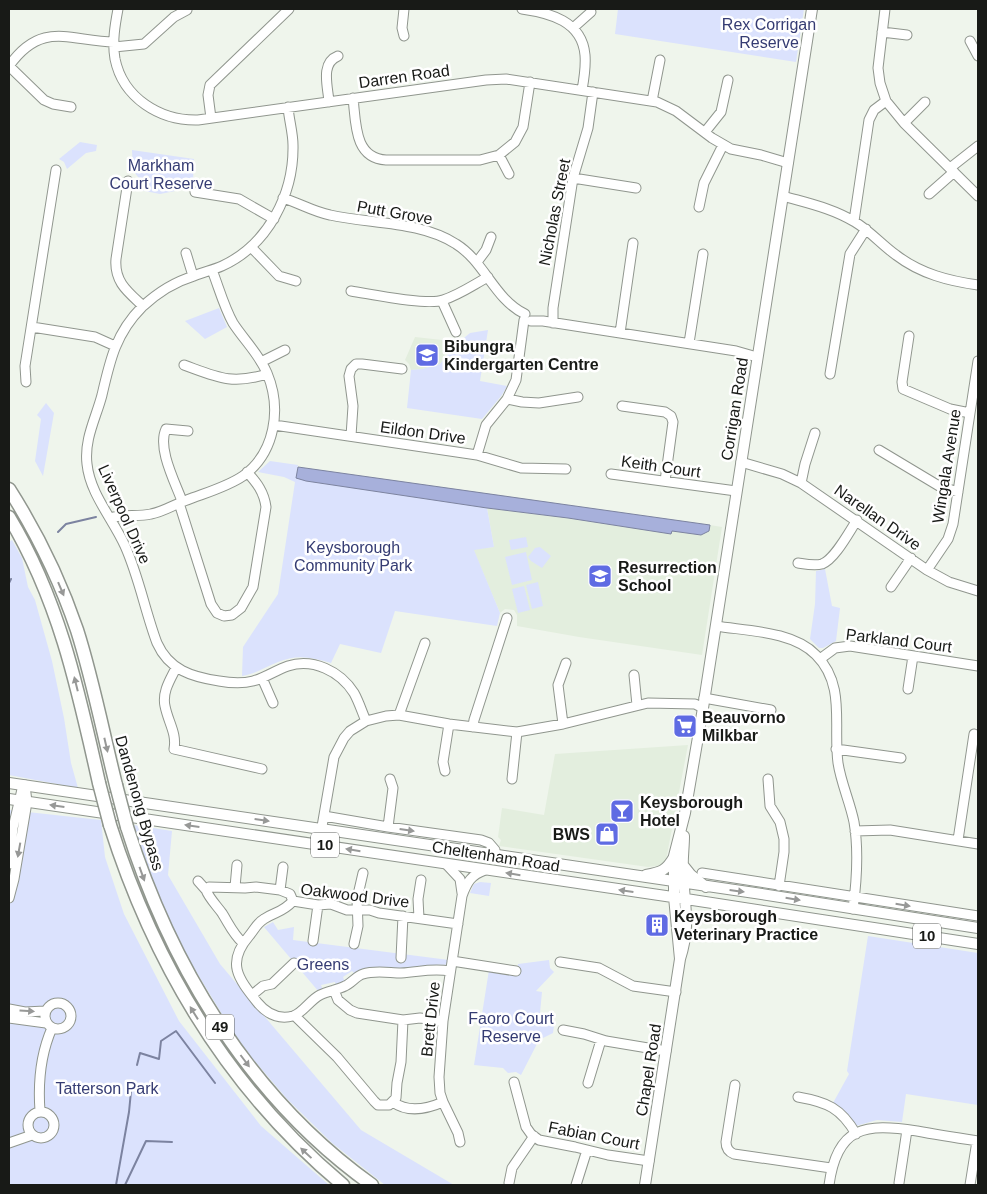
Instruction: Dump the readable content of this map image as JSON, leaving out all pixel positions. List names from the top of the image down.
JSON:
{
  "streets": {
    "highway": ["Dandenong Bypass", "49"],
    "main road": [
      "Corrigan Road",
      "10",
      "Cheltenham Road",
      "Chapel Road"
    ],
    "street": [
      "Darren Road",
      "Putt Grove",
      "Nicholas Street",
      "Eildon Drive",
      "Keith Court",
      "Wingala Avenue",
      "Liverpool Drive",
      "Narellan Drive",
      "Parkland Court",
      "Oakwood Drive",
      "Brett Drive",
      "Fabian Court"
    ]
  },
  "crossings": [
    ["Darren Road", "Nicholas Street"],
    ["Darren Road", "Corrigan Road"],
    ["Darren Road", "Liverpool Drive"],
    ["Putt Grove", "Nicholas Street"],
    ["Putt Grove", "Corrigan Road"],
    ["Putt Grove", "Liverpool Drive"],
    ["Corrigan Road", "Keith Court"],
    ["Corrigan Road", "Narellan Drive"],
    ["Corrigan Road", "Cheltenham Road"],
    ["Corrigan Road", "Chapel Road"],
    ["Wingala Avenue", "Narellan Drive"],
    ["Cheltenham Road", "Brett Drive"],
    ["Cheltenham Road", "Chapel Road"],
    ["Oakwood Drive", "Brett Drive"],
    ["Chapel Road", "Fabian Court"]
  ],
  "parks": [
    "Rex Corrigan Reserve",
    "Markham Court Reserve",
    "Keysborough Community Park",
    "Greens",
    "Faoro Court Reserve",
    "Tatterson Park"
  ],
  "places": {
    "school or university": ["Bibungra Kindergarten Centre", "Resurrection School"],
    "supermarket": ["Beauvorno Milkbar"],
    "bar": ["Keysborough Hotel"],
    "shop": ["BWS"],
    "building": ["Keysborough Veterinary Practice"]
  }
}
